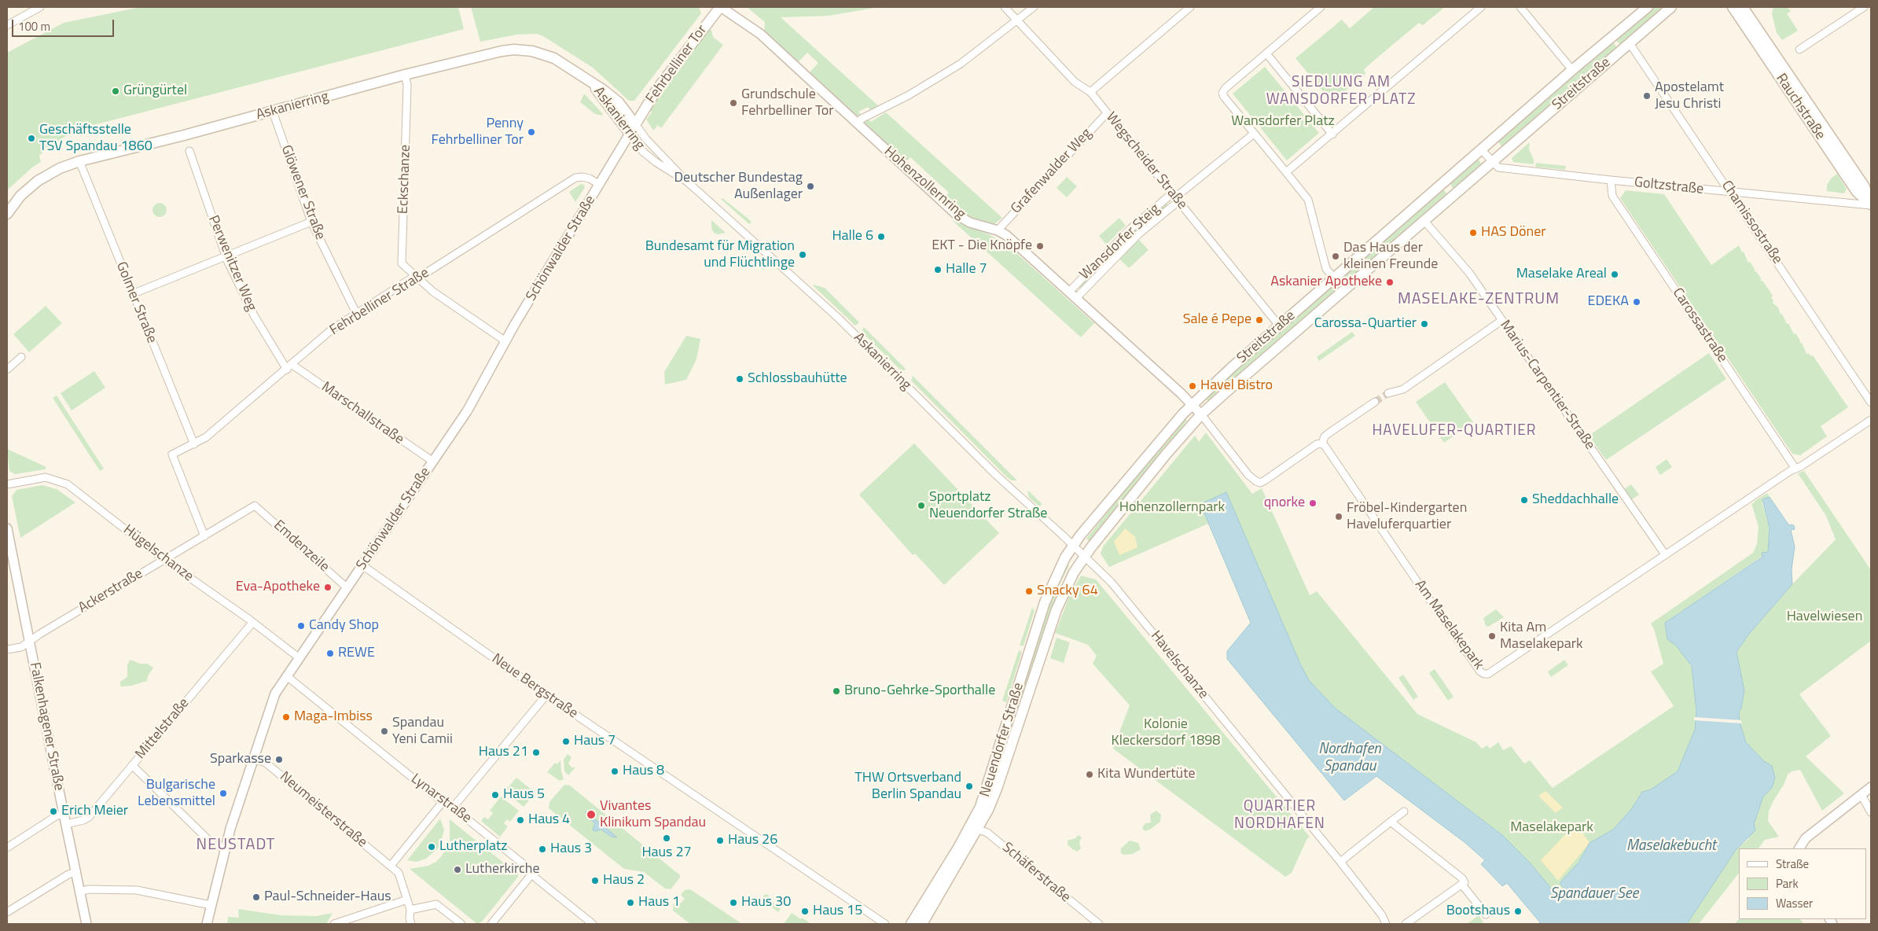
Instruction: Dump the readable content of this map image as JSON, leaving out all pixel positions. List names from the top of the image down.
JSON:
{
  "streets": {
    "main road": [
      "Fehrbelliner Tor",
      "Streitstraße",
      "Askanierring",
      "Rauchstraße",
      "Neuendorfer Straße"
    ],
    "street": [
      "Wegscheider Straße",
      "Grafenwalder Weg",
      "Eckschanze",
      "Hohenzollernring",
      "Goltzstraße",
      "Glöwener Straße",
      "Chamissostraße",
      "Wansdorfer Steig",
      "Schönwalder Straße",
      "Perwenitzer Weg",
      "Fehrbelliner Straße",
      "Golmer Straße",
      "Carossastraße",
      "Marius-Carpentier-Straße",
      "Marschallstraße",
      "Emdenzeile",
      "Hügelschanze",
      "Ackerstraße",
      "Am Maselakepark",
      "Havelschanze",
      "Neue Bergstraße",
      "Falkenhagener Straße",
      "Mittelstraße",
      "Lynarstraße",
      "Neumeisterstraße",
      "Schäferstraße"
    ]
  },
  "crossings": [
    ["Fehrbelliner Tor", "Askanierring"],
    ["Fehrbelliner Tor", "Hohenzollernring"],
    ["Fehrbelliner Tor", "Schönwalder Straße"],
    ["Streitstraße", "Askanierring"],
    ["Streitstraße", "Wegscheider Straße"],
    ["Streitstraße", "Hohenzollernring"],
    ["Streitstraße", "Goltzstraße"],
    ["Streitstraße", "Chamissostraße"],
    ["Streitstraße", "Marius-Carpentier-Straße"],
    ["Streitstraße", "Havelschanze"],
    ["Streitstraße", "Neuendorfer Straße"],
    ["Askanierring", "Eckschanze"],
    ["Askanierring", "Glöwener Straße"],
    ["Askanierring", "Schönwalder Straße"],
    ["Askanierring", "Golmer Straße"],
    ["Askanierring", "Havelschanze"],
    ["Askanierring", "Neuendorfer Straße"],
    ["Rauchstraße", "Goltzstraße"],
    ["Wegscheider Straße", "Grafenwalder Weg"],
    ["Wegscheider Straße", "Wansdorfer Steig"],
    ["Grafenwalder Weg", "Hohenzollernring"],
    ["Eckschanze", "Fehrbelliner Straße"],
    ["Hohenzollernring", "Wansdorfer Steig"],
    ["Goltzstraße", "Chamissostraße"],
    ["Goltzstraße", "Carossastraße"],
    ["Glöwener Straße", "Fehrbelliner Straße"],
    ["Schönwalder Straße", "Fehrbelliner Straße"],
    ["Schönwalder Straße", "Marschallstraße"],
    ["Schönwalder Straße", "Emdenzeile"],
    ["Schönwalder Straße", "Hügelschanze"],
    ["Schönwalder Straße", "Neue Bergstraße"],
    ["Schönwalder Straße", "Lynarstraße"],
    ["Schönwalder Straße", "Neumeisterstraße"],
    ["Perwenitzer Weg", "Fehrbelliner Straße"],
    ["Perwenitzer Weg", "Marschallstraße"],
    ["Fehrbelliner Straße", "Golmer Straße"],
    ["Fehrbelliner Straße", "Marschallstraße"],
    ["Fehrbelliner Straße", "Ackerstraße"],
    ["Carossastraße", "Am Maselakepark"],
    ["Marius-Carpentier-Straße", "Am Maselakepark"],
    ["Emdenzeile", "Ackerstraße"],
    ["Hügelschanze", "Ackerstraße"],
    ["Hügelschanze", "Mittelstraße"],
    ["Ackerstraße", "Falkenhagener Straße"],
    ["Havelschanze", "Neuendorfer Straße"],
    ["Falkenhagener Straße", "Mittelstraße"],
    ["Neuendorfer Straße", "Schäferstraße"]
  ],
  "districts": [
    "SIEDLUNG AM WANSDORFER PLATZ",
    "MASELAKE-ZENTRUM",
    "HAVELUFER-QUARTIER",
    "QUARTIER NORDHAFEN",
    "NEUSTADT"
  ],
  "water": ["Nordhafen Spandau", "Maselakebucht", "Spandauer See"],
  "parks": [
    "Wansdorfer Platz",
    "Hohenzollernpark",
    "Havelwiesen",
    "Kolonie Kleckersdorf 1898",
    "Maselakepark"
  ],
  "places": [
    "Grüngürtel",
    "Apostelamt Jesu Christi",
    "Grundschule Fehrbelliner Tor",
    "Penny Fehrbelliner Tor",
    "Geschäftsstelle TSV Spandau 1860",
    "Deutscher Bundestag Außenlager",
    "HAS Döner",
    "Halle 6",
    "EKT - Die Knöpfe",
    "Bundesamt für Migration und Flüchtlinge",
    "Das Haus der kleinen Freunde",
    "Halle 7",
    "Maselake Areal",
    "Askanier Apotheke",
    "EDEKA",
    "Sale é Pepe",
    "Carossa-Quartier",
    "Schlossbauhütte",
    "Havel Bistro",
    "Sheddachhalle",
    "qnorke",
    "Sportplatz Neuendorfer Straße",
    "Fröbel-Kindergarten Haveluferquartier",
    "Eva-Apotheke",
    "Snacky 64",
    "Candy Shop",
    "Kita Am Maselakepark",
    "REWE",
    "Bruno-Gehrke-Sporthalle",
    "Maga-Imbiss",
    "Spandau Yeni Camii",
    "Haus 7",
    "Haus 21",
    "Sparkasse",
    "Haus 8",
    "Kita Wundertüte",
    "THW Ortsverband Berlin Spandau",
    "Bulgarische Lebensmittel",
    "Haus 5",
    "Erich Meier",
    "Vivantes Klinikum Spandau",
    "Haus 4",
    "Haus 27",
    "Haus 26",
    "Lutherplatz",
    "Haus 3",
    "Lutherkirche",
    "Haus 2",
    "Paul-Schneider-Haus",
    "Haus 1",
    "Haus 30",
    "Haus 15",
    "Bootshaus"
  ],
  "legend": ["Straße", "Park", "Wasser"],
  "scale_bar": "100 m"
}
